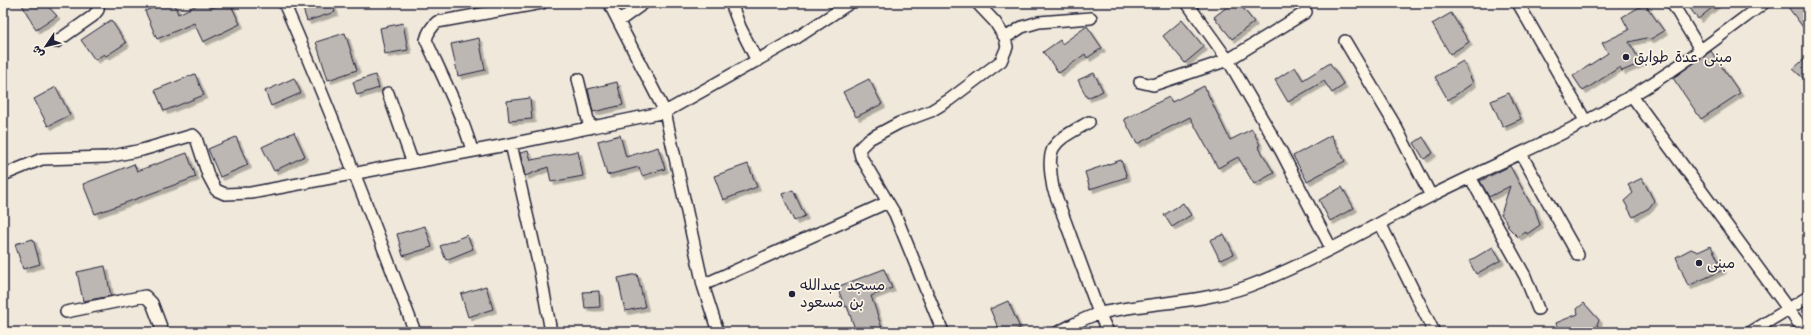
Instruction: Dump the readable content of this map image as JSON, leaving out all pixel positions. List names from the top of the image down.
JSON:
{
  "places": ["مبنى عدة طوابق", "مبنى", "مسجد عبدالله بن مسعود"],
  "north": "bottom left"
}
